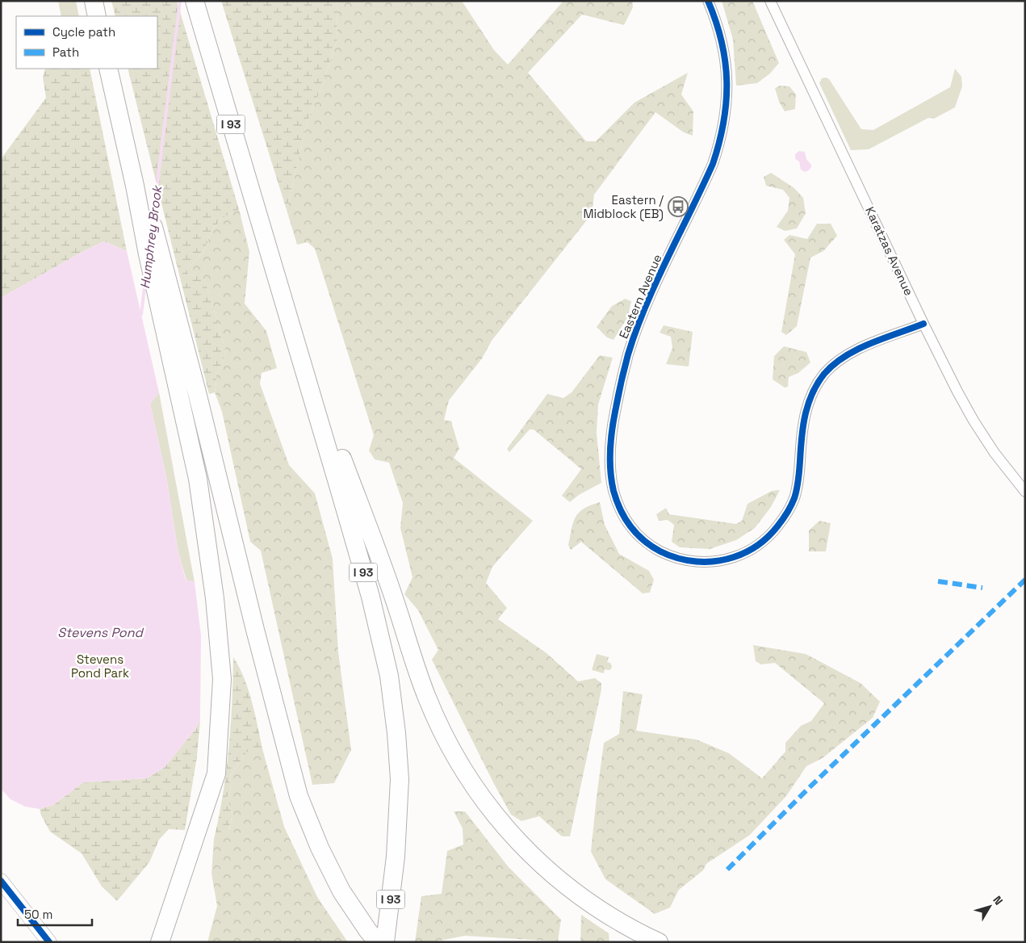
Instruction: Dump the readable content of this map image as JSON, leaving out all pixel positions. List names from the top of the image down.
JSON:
{
  "streets": {
    "highway": ["I 93"],
    "street": ["Karatzas Avenue", "Eastern Avenue"]
  },
  "crossings": [
    ["Karatzas Avenue", "Eastern Avenue"]
  ],
  "water": ["Humphrey Brook", "Stevens Pond"],
  "parks": ["Stevens Pond Park"],
  "places": {
    "bus stop": ["Eastern / Midblock (EB)"]
  },
  "legend": ["Cycle path", "Path"],
  "scale_bar": "50 m",
  "north": "top right"
}
